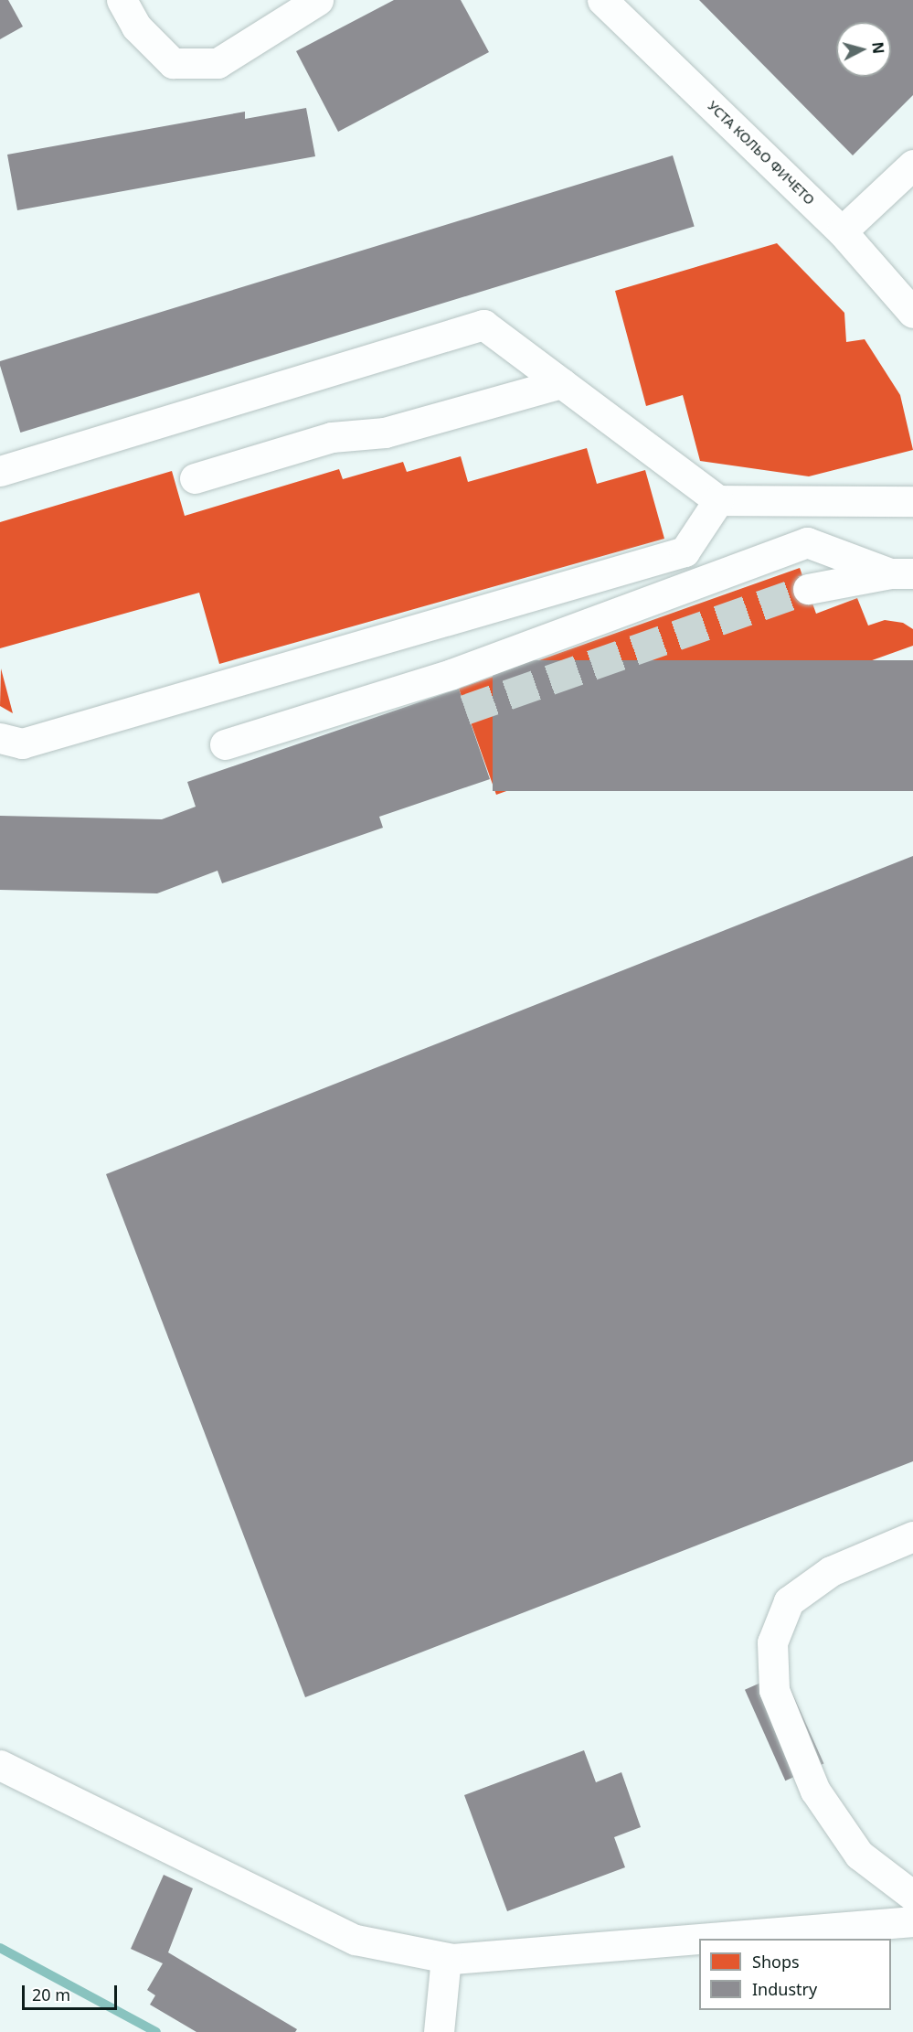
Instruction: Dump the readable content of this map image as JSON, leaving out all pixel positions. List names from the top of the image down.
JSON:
{
  "streets": {
    "street": ["УСТА КОЛЬО ФИЧЕТО"]
  },
  "legend": ["Shops", "Industry"],
  "scale_bar": "20 m",
  "north": "right"
}
